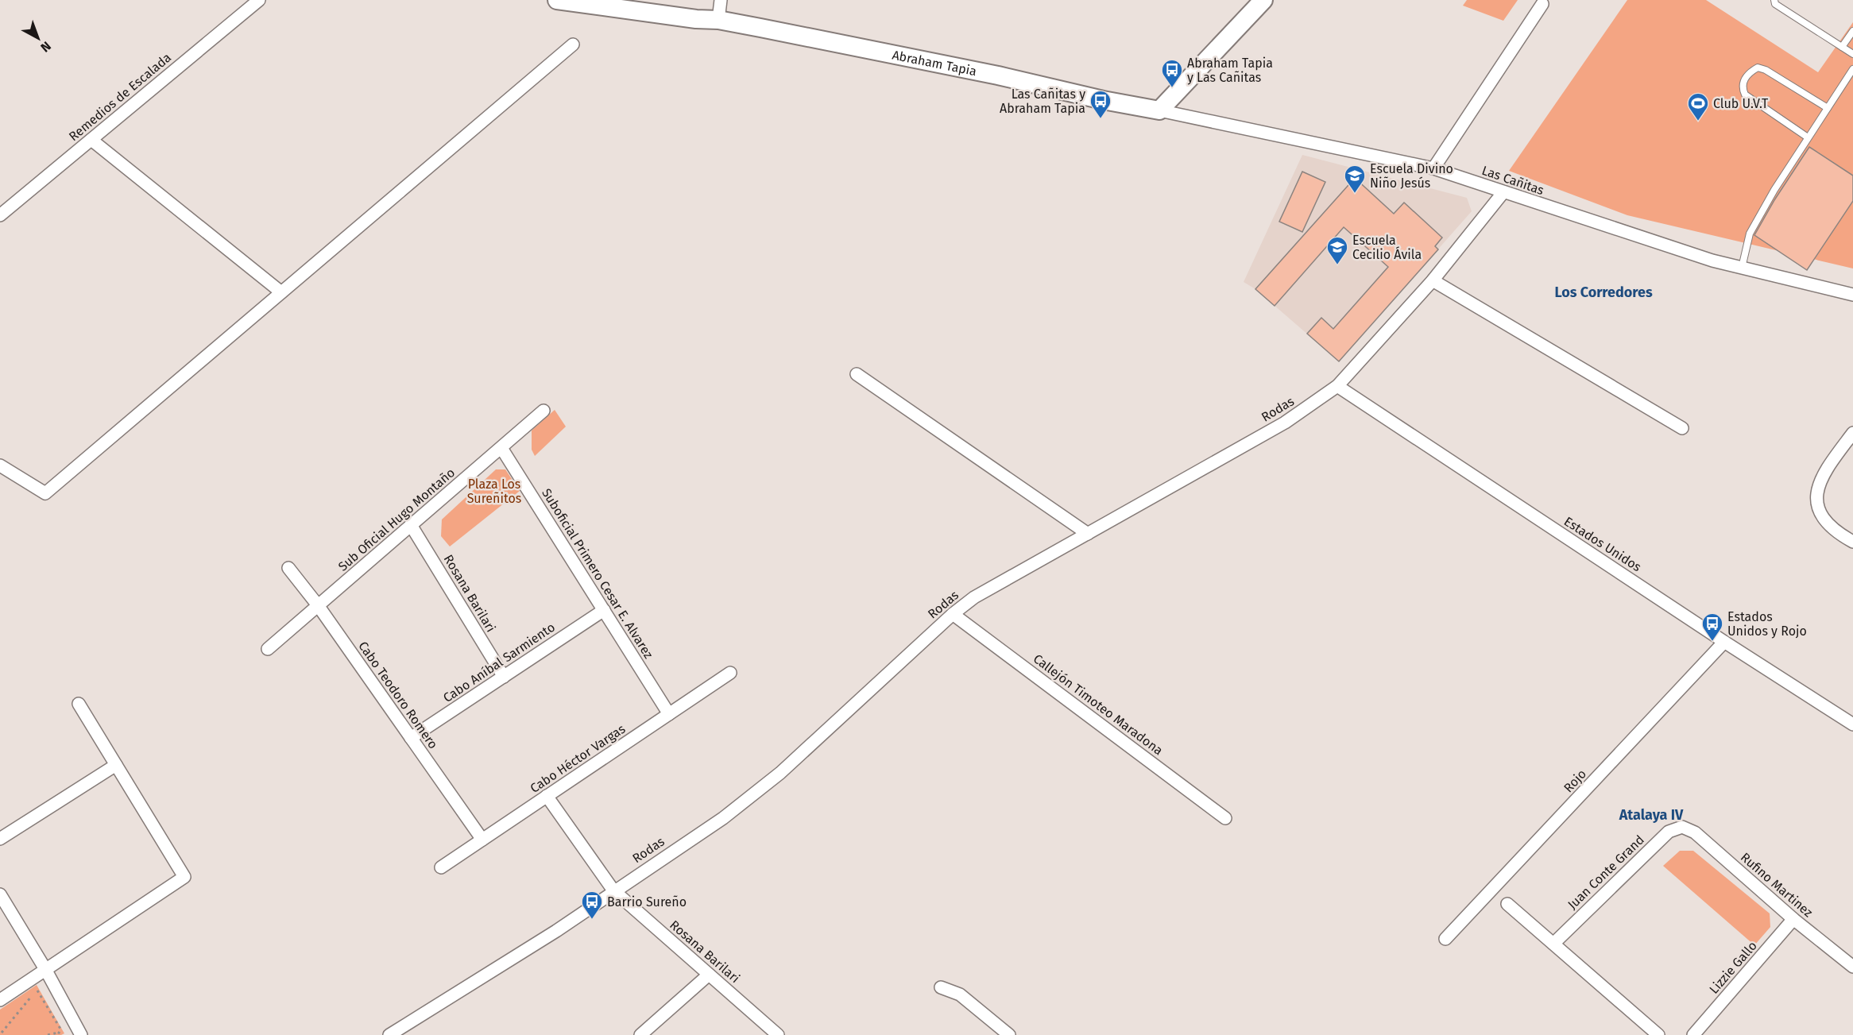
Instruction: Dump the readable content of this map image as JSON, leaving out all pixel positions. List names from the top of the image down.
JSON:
{
  "streets": {
    "street": [
      "Abraham Tapia",
      "Remedios de Escalada",
      "Las Cañitas",
      "Rodas",
      "Sub Oficial Hugo Montaño",
      "Estados Unidos",
      "Suboficial Primero Cesar E. Alvarez",
      "Rosana Barilari",
      "Cabo Aníbal Sarmiento",
      "Cabo Teodoro Romero",
      "Callejón Timoteo Maradona",
      "Cabo Héctor Vargas",
      "Rojo",
      "Juan Conte Grand",
      "Rufino Martinez",
      "Lizzie Gallo"
    ]
  },
  "crossings": [
    ["Abraham Tapia", "Las Cañitas"],
    ["Las Cañitas", "Rodas"],
    ["Rodas", "Estados Unidos"],
    ["Rodas", "Rosana Barilari"],
    ["Rodas", "Callejón Timoteo Maradona"],
    ["Sub Oficial Hugo Montaño", "Suboficial Primero Cesar E. Alvarez"],
    ["Sub Oficial Hugo Montaño", "Rosana Barilari"],
    ["Sub Oficial Hugo Montaño", "Cabo Teodoro Romero"],
    ["Estados Unidos", "Rojo"],
    ["Suboficial Primero Cesar E. Alvarez", "Cabo Aníbal Sarmiento"],
    ["Suboficial Primero Cesar E. Alvarez", "Cabo Héctor Vargas"],
    ["Rosana Barilari", "Cabo Aníbal Sarmiento"],
    ["Rosana Barilari", "Cabo Héctor Vargas"],
    ["Cabo Aníbal Sarmiento", "Cabo Teodoro Romero"],
    ["Cabo Teodoro Romero", "Cabo Héctor Vargas"],
    ["Juan Conte Grand", "Rufino Martinez"],
    ["Rufino Martinez", "Lizzie Gallo"]
  ],
  "districts": ["Los Corredores", "Atalaya IV"],
  "parks": ["Plaza Los Sureñitos"],
  "places": {
    "bus stop": [
      "Abraham Tapia y Las Cañitas",
      "Las Cañitas y Abraham Tapia",
      "Estados Unidos y Rojo",
      "Barrio Sureño"
    ],
    "sports": ["Club U.V.T"],
    "school or university": ["Escuela Divino Niño Jesús", "Escuela Cecilio Ávila"]
  },
  "north": "bottom right"
}
